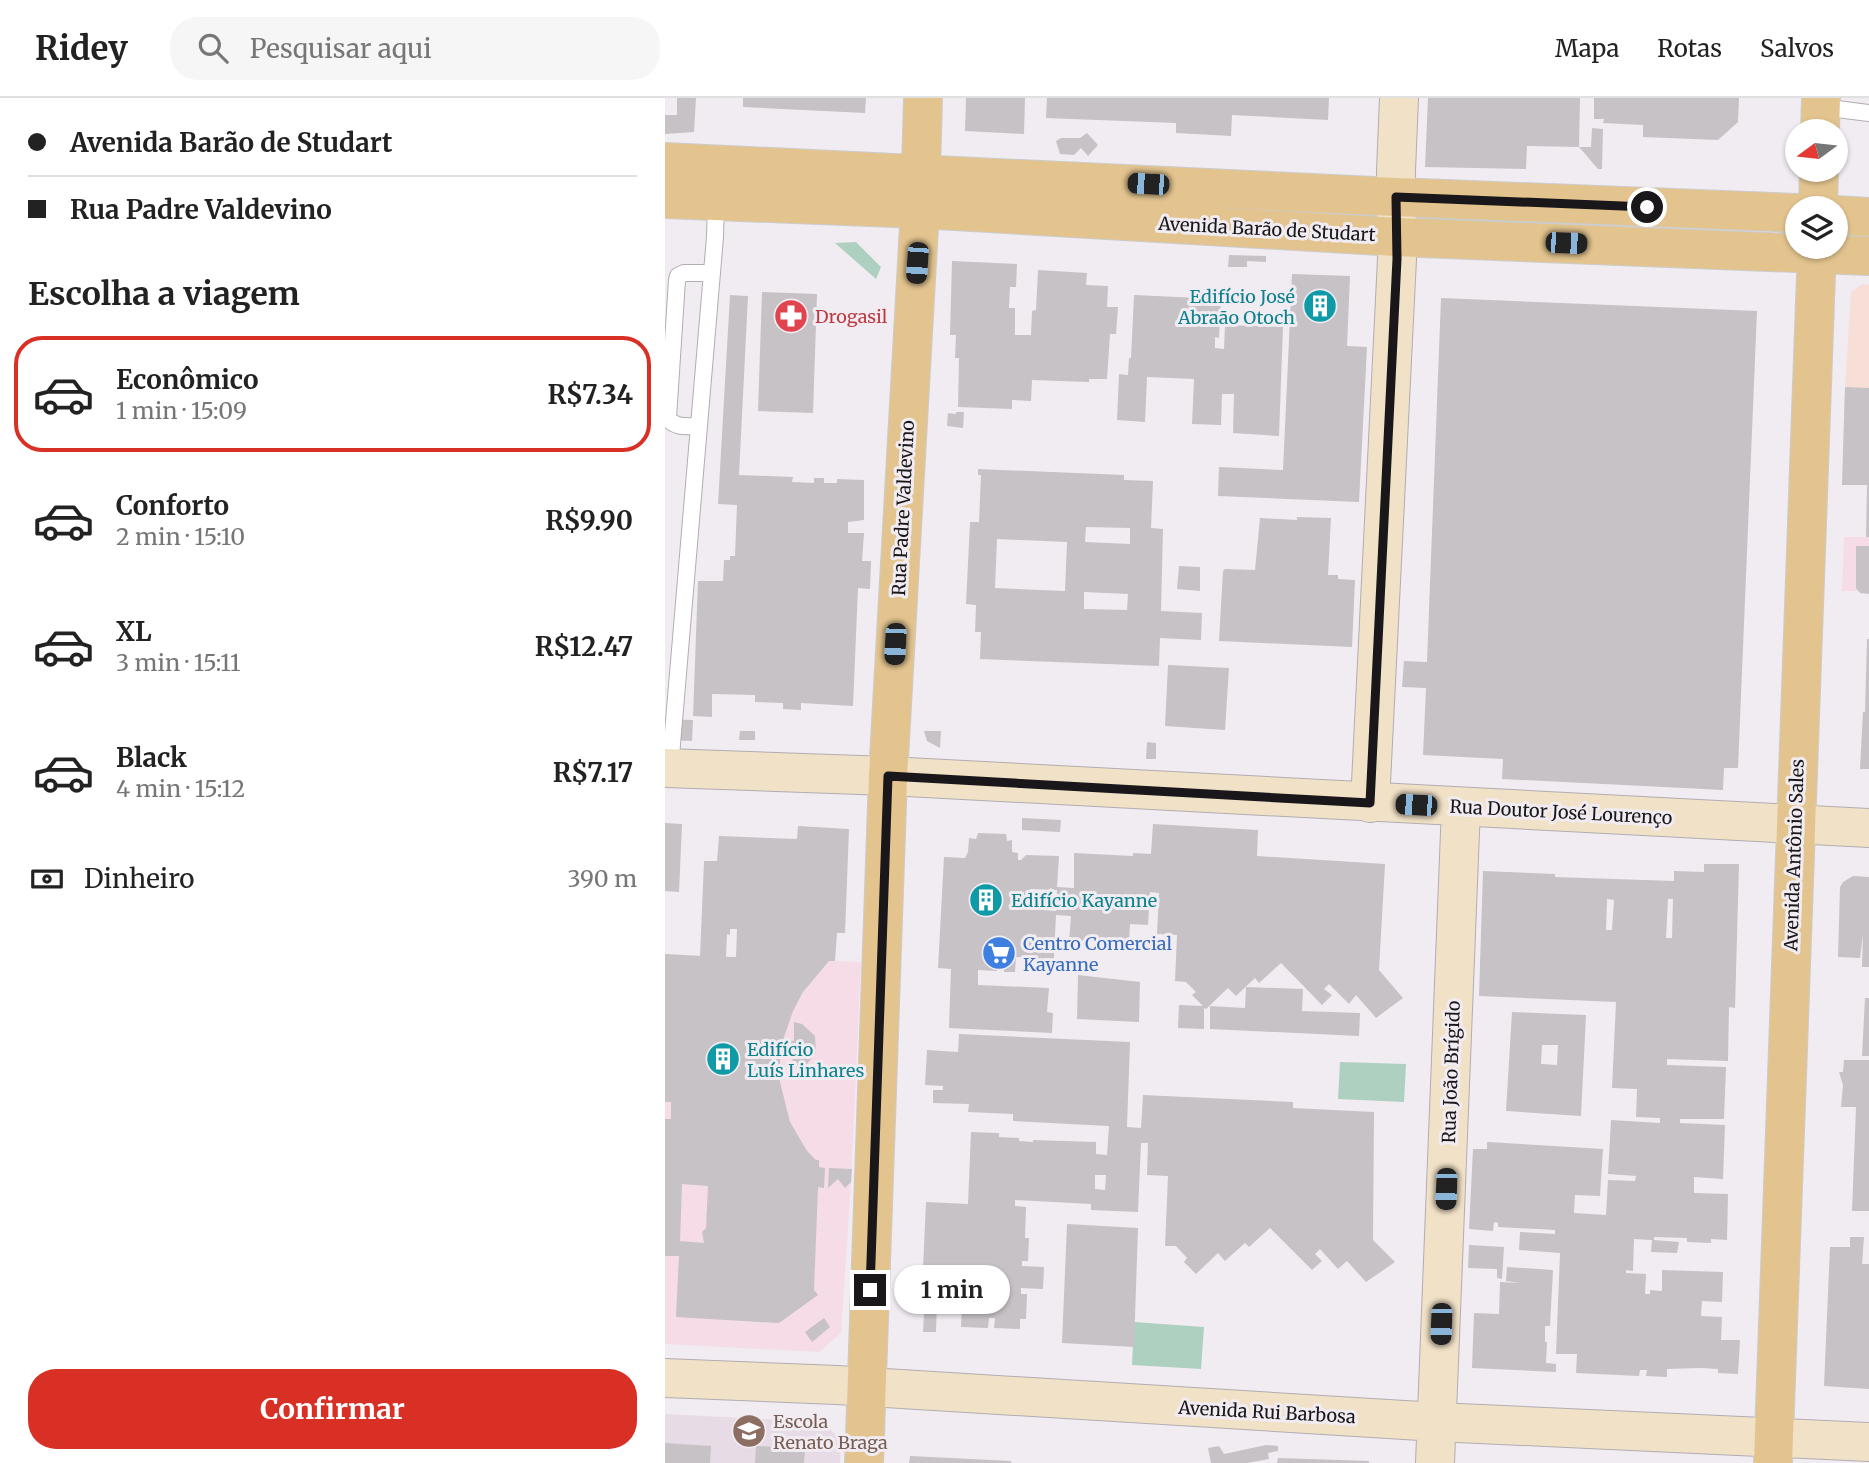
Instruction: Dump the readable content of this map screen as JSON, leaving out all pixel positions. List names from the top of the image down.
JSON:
{
  "streets": {
    "main road": ["Avenida Barão de Studart", "Rua Padre Valdevino", "Avenida Antônio Sales"],
    "street": ["Rua Doutor José Lourenço", "Rua João Brígido", "Avenida Rui Barbosa"]
  },
  "crossings": [
    ["Avenida Barão de Studart", "Rua Padre Valdevino"],
    ["Rua Padre Valdevino", "Rua Doutor José Lourenço"],
    ["Rua Padre Valdevino", "Avenida Rui Barbosa"],
    ["Rua Doutor José Lourenço", "Avenida Antônio Sales"],
    ["Rua Doutor José Lourenço", "Rua João Brígido"],
    ["Avenida Antônio Sales", "Avenida Rui Barbosa"],
    ["Rua João Brígido", "Avenida Rui Barbosa"]
  ],
  "places": {
    "building": ["Edifício José Abraão Otoch", "Edifício Kayanne", "Edifício Luís Linhares"],
    "pharmacy": ["Drogasil"],
    "supermarket": ["Centro Comercial Kayanne"],
    "school or university": ["Escola Renato Braga"]
  },
  "north": "left",
  "page": {
    "header": "Ridey",
    "search": "Pesquisar aqui",
    "nav": ["Mapa", "Rotas", "Salvos"],
    "banner": ["Avenida Barão de Studart", "Rua Padre Valdevino"],
    "heading": "Escolha a viagem",
    "list": [
      {
        "name": "Econômico",
        "note": "1 min · 15:09",
        "value": "R$7.34"
      },
      {
        "name": "Conforto",
        "note": "2 min · 15:10",
        "value": "R$9.90"
      },
      {
        "name": "XL",
        "note": "3 min · 15:11",
        "value": "R$12.47"
      },
      {
        "name": "Black",
        "note": "4 min · 15:12",
        "value": "R$7.17"
      }
    ],
    "pay": ["Dinheiro", "390 m"],
    "bubble": "1 min",
    "buttons": "Confirmar"
  }
}
